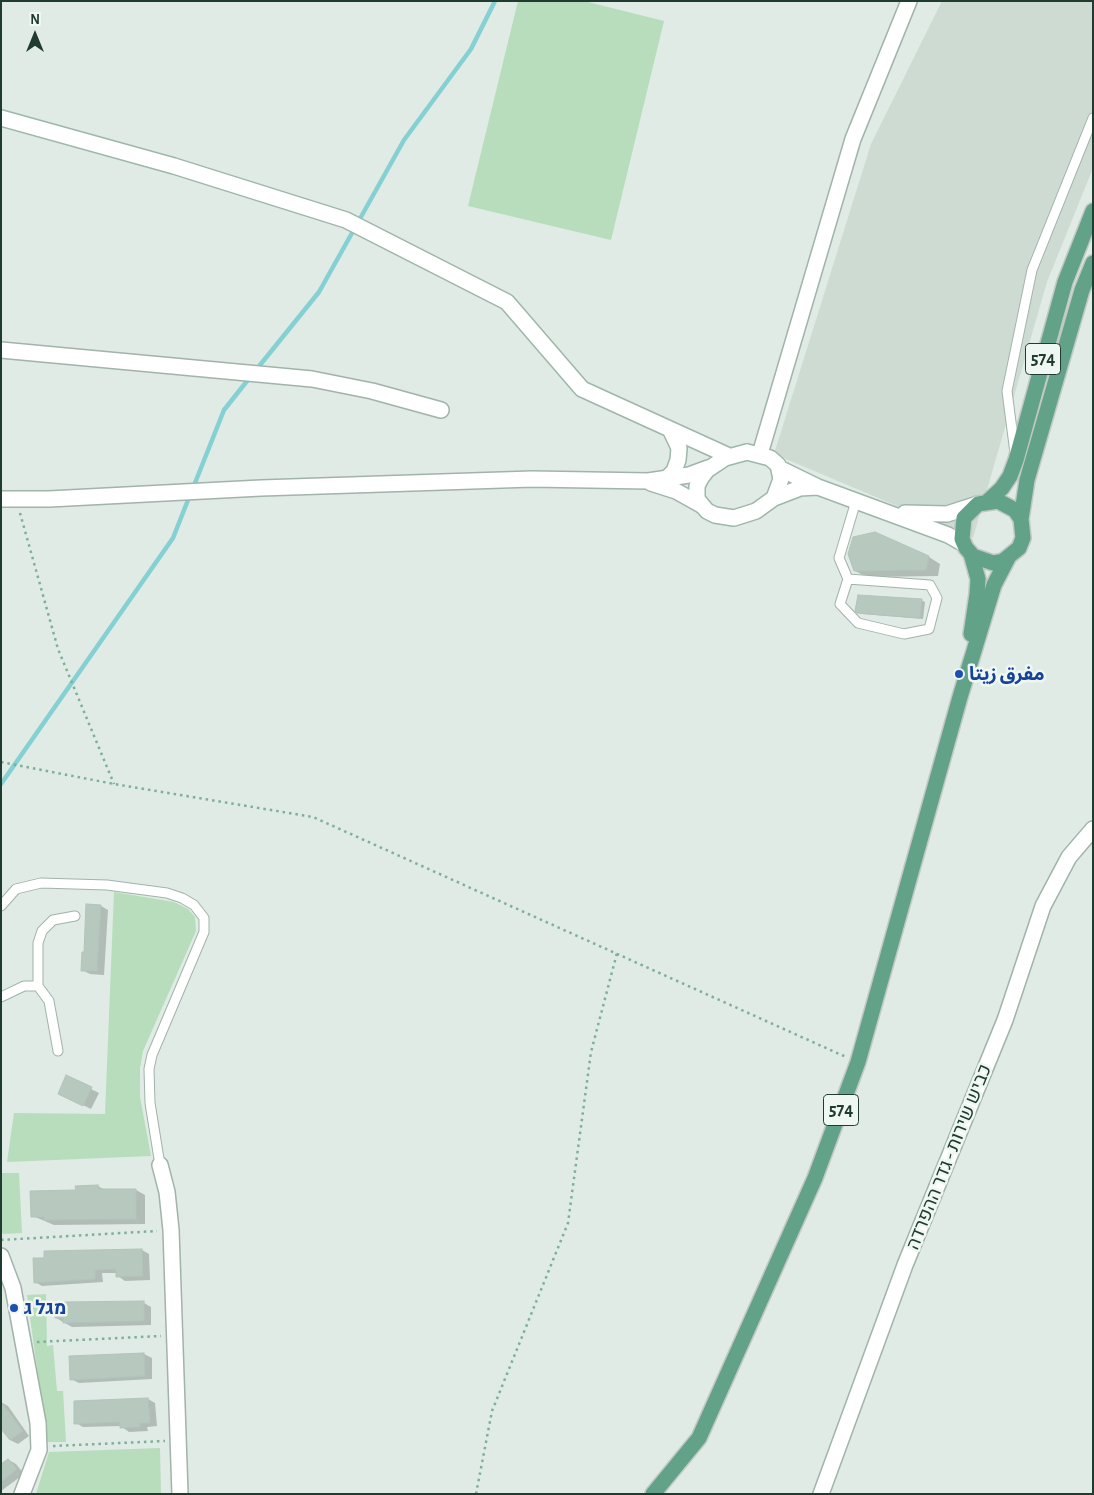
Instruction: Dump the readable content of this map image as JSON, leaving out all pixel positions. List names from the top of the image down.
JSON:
{
  "streets": {
    "main road": ["574"],
    "street": ["כביש שירות - גדר ההפרדה"]
  },
  "places": ["مفرق زيتا", "מגל ג"],
  "north": "top"
}
